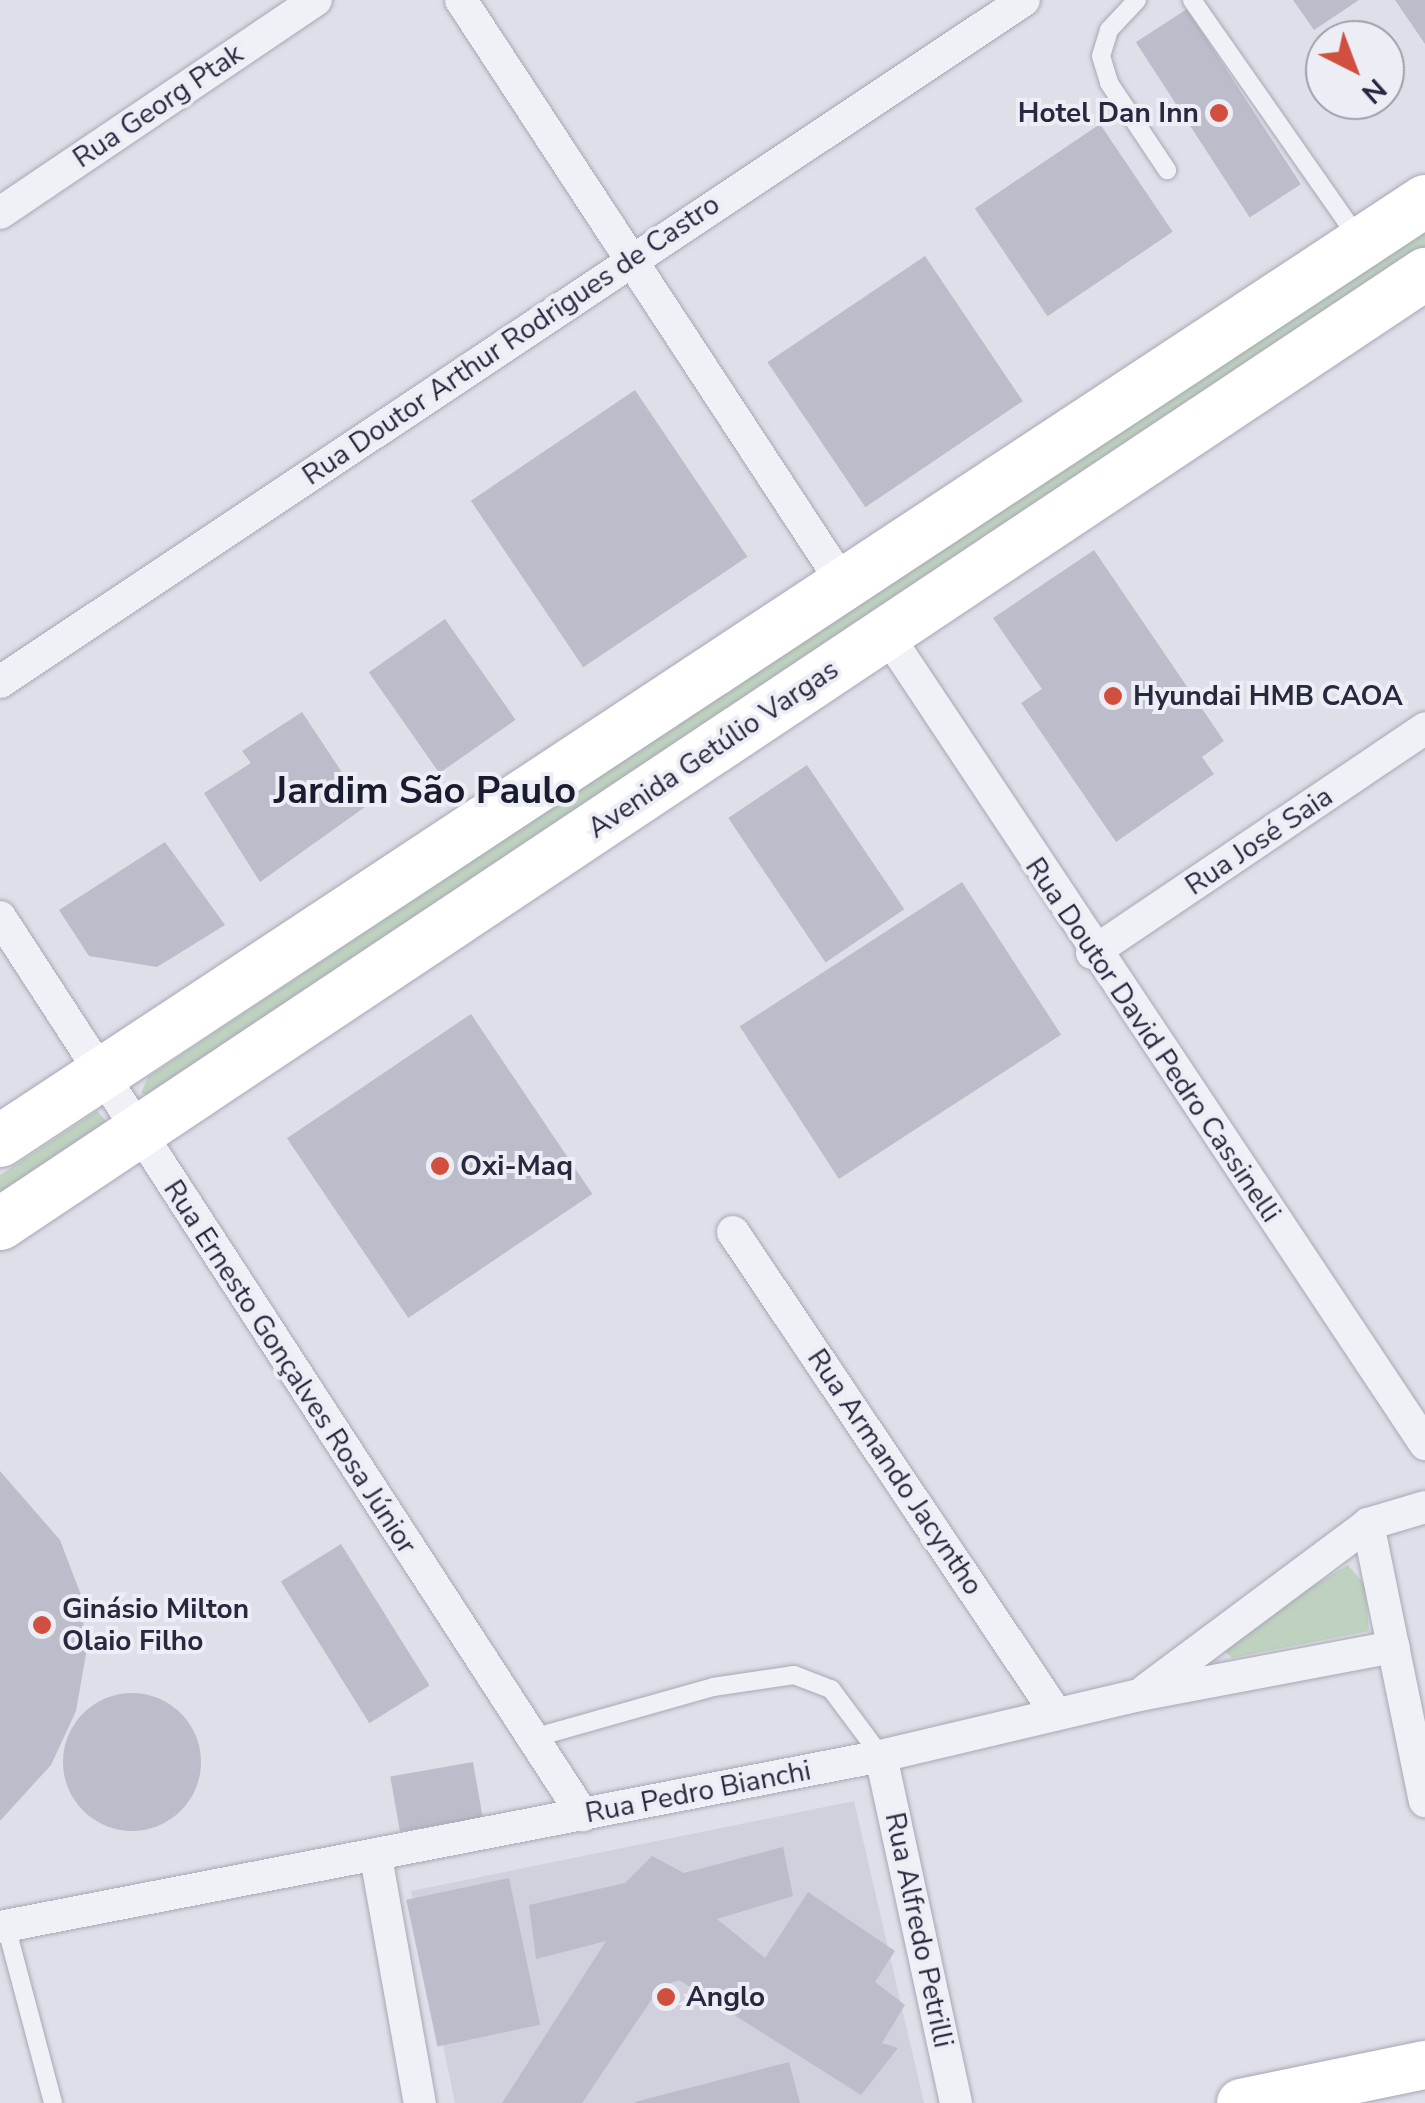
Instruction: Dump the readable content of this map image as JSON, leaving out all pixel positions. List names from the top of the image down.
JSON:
{
  "streets": {
    "main road": ["Avenida Getúlio Vargas"],
    "street": [
      "Rua Georg Ptak",
      "Rua Doutor Arthur Rodrigues de Castro",
      "Rua José Saia",
      "Rua Doutor David Pedro Cassinelli",
      "Rua Ernesto Gonçalves Rosa Júnior",
      "Rua Armando Jacyntho",
      "Rua Pedro Bianchi",
      "Rua Alfredo Petrilli"
    ]
  },
  "crossings": [
    ["Avenida Getúlio Vargas", "Rua Doutor David Pedro Cassinelli"],
    ["Avenida Getúlio Vargas", "Rua Ernesto Gonçalves Rosa Júnior"],
    ["Rua José Saia", "Rua Doutor David Pedro Cassinelli"],
    ["Rua Ernesto Gonçalves Rosa Júnior", "Rua Pedro Bianchi"],
    ["Rua Armando Jacyntho", "Rua Pedro Bianchi"],
    ["Rua Pedro Bianchi", "Rua Alfredo Petrilli"]
  ],
  "districts": ["Jardim São Paulo"],
  "places": [
    "Hotel Dan Inn",
    "Hyundai HMB CAOA",
    "Oxi-Maq",
    "Ginásio Milton Olaio Filho",
    "Anglo"
  ],
  "north": "bottom right"
}
